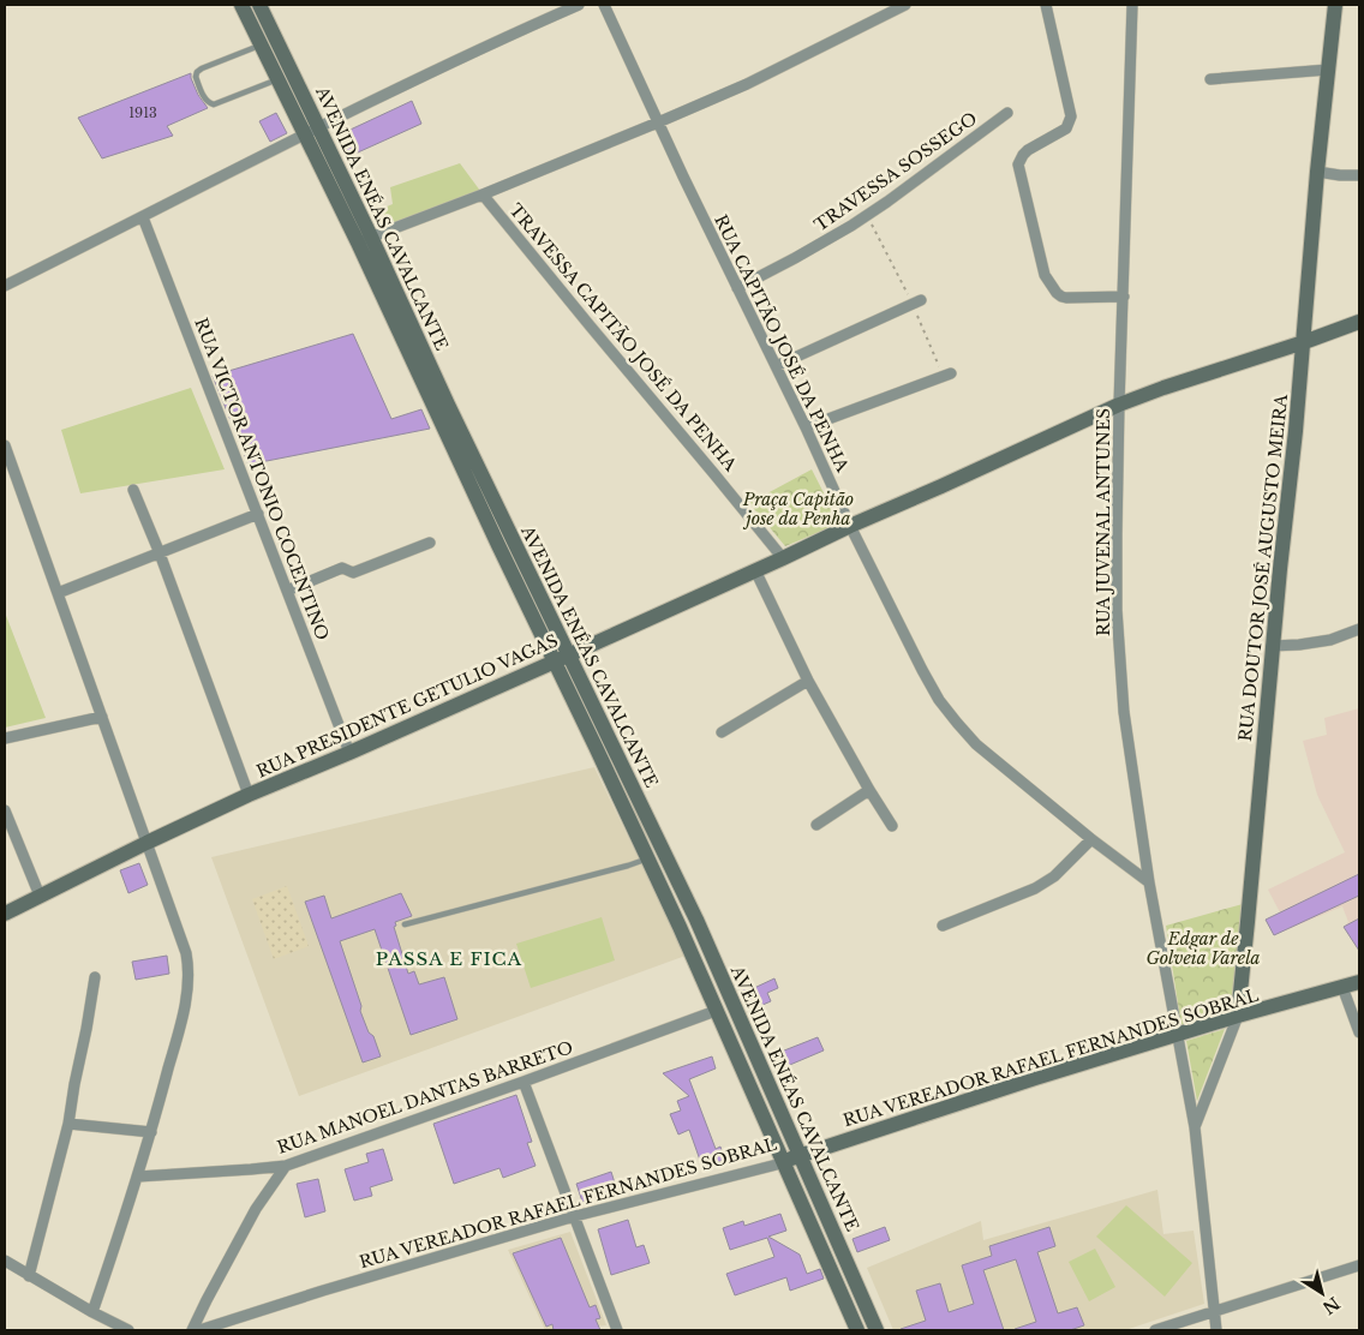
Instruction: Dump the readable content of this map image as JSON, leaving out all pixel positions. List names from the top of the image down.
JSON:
{
  "streets": {
    "street": [
      "TRAVESSA SOSSEGO",
      "AVENIDA ENÉAS CAVALCANTE",
      "TRAVESSA CAPITÃO JOSÉ DA PENHA",
      "RUA CAPITÃO JOSÉ DA PENHA",
      "RUA VICTOR ANTONIO COCENTINO",
      "RUA JUVENAL ANTUNES",
      "RUA DOUTOR JOSÉ AUGUSTO MEIRA",
      "RUA PRESIDENTE GETULIO VAGAS",
      "RUA VEREADOR RAFAEL FERNANDES SOBRAL",
      "RUA MANOEL DANTAS BARRETO"
    ]
  },
  "crossings": [
    ["TRAVESSA SOSSEGO", "RUA CAPITÃO JOSÉ DA PENHA"],
    ["AVENIDA ENÉAS CAVALCANTE", "RUA PRESIDENTE GETULIO VAGAS"],
    ["AVENIDA ENÉAS CAVALCANTE", "RUA VEREADOR RAFAEL FERNANDES SOBRAL"],
    ["AVENIDA ENÉAS CAVALCANTE", "RUA MANOEL DANTAS BARRETO"],
    ["TRAVESSA CAPITÃO JOSÉ DA PENHA", "RUA PRESIDENTE GETULIO VAGAS"],
    ["RUA CAPITÃO JOSÉ DA PENHA", "RUA JUVENAL ANTUNES"],
    ["RUA CAPITÃO JOSÉ DA PENHA", "RUA PRESIDENTE GETULIO VAGAS"],
    ["RUA VICTOR ANTONIO COCENTINO", "RUA PRESIDENTE GETULIO VAGAS"],
    ["RUA JUVENAL ANTUNES", "RUA DOUTOR JOSÉ AUGUSTO MEIRA"],
    ["RUA JUVENAL ANTUNES", "RUA PRESIDENTE GETULIO VAGAS"],
    ["RUA JUVENAL ANTUNES", "RUA VEREADOR RAFAEL FERNANDES SOBRAL"],
    ["RUA DOUTOR JOSÉ AUGUSTO MEIRA", "RUA PRESIDENTE GETULIO VAGAS"],
    ["RUA DOUTOR JOSÉ AUGUSTO MEIRA", "RUA VEREADOR RAFAEL FERNANDES SOBRAL"]
  ],
  "districts": ["PASSA E FICA"],
  "parks": ["Praça Capitão jose da Penha", "Edgar de Golveia Varela"],
  "house_numbers": ["1913"],
  "north": "bottom right"
}
